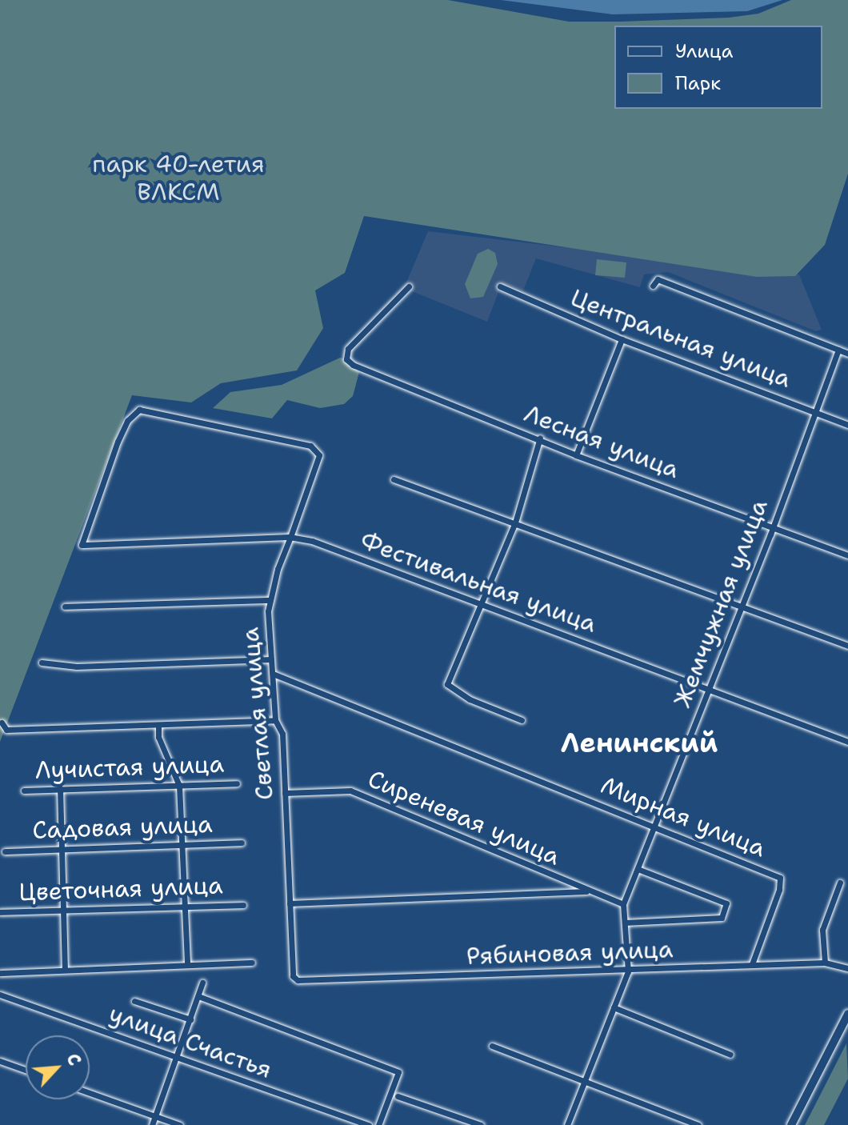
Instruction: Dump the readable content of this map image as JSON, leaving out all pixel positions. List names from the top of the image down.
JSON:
{
  "streets": {
    "street": [
      "Центральная улица",
      "Лесная улица",
      "Фестивальная улица",
      "Жемчужная улица",
      "Светлая улица",
      "Лучистая улица",
      "Мирная улица",
      "Сиреневая улица",
      "Садовая улица",
      "Цветочная улица",
      "Рябиновая улица",
      "улица Счастья"
    ]
  },
  "crossings": [
    ["Центральная улица", "Жемчужная улица"],
    ["Лесная улица", "Жемчужная улица"],
    ["Фестивальная улица", "Жемчужная улица"],
    ["Фестивальная улица", "Светлая улица"],
    ["Жемчужная улица", "Мирная улица"],
    ["Жемчужная улица", "Сиреневая улица"],
    ["Светлая улица", "Мирная улица"],
    ["Светлая улица", "Сиреневая улица"],
    ["Светлая улица", "Рябиновая улица"],
    ["Мирная улица", "Рябиновая улица"]
  ],
  "districts": ["Ленинский"],
  "parks": ["парк 40-летия ВЛКСМ"],
  "legend": ["Улица", "Парк"],
  "north": "top right"
}
